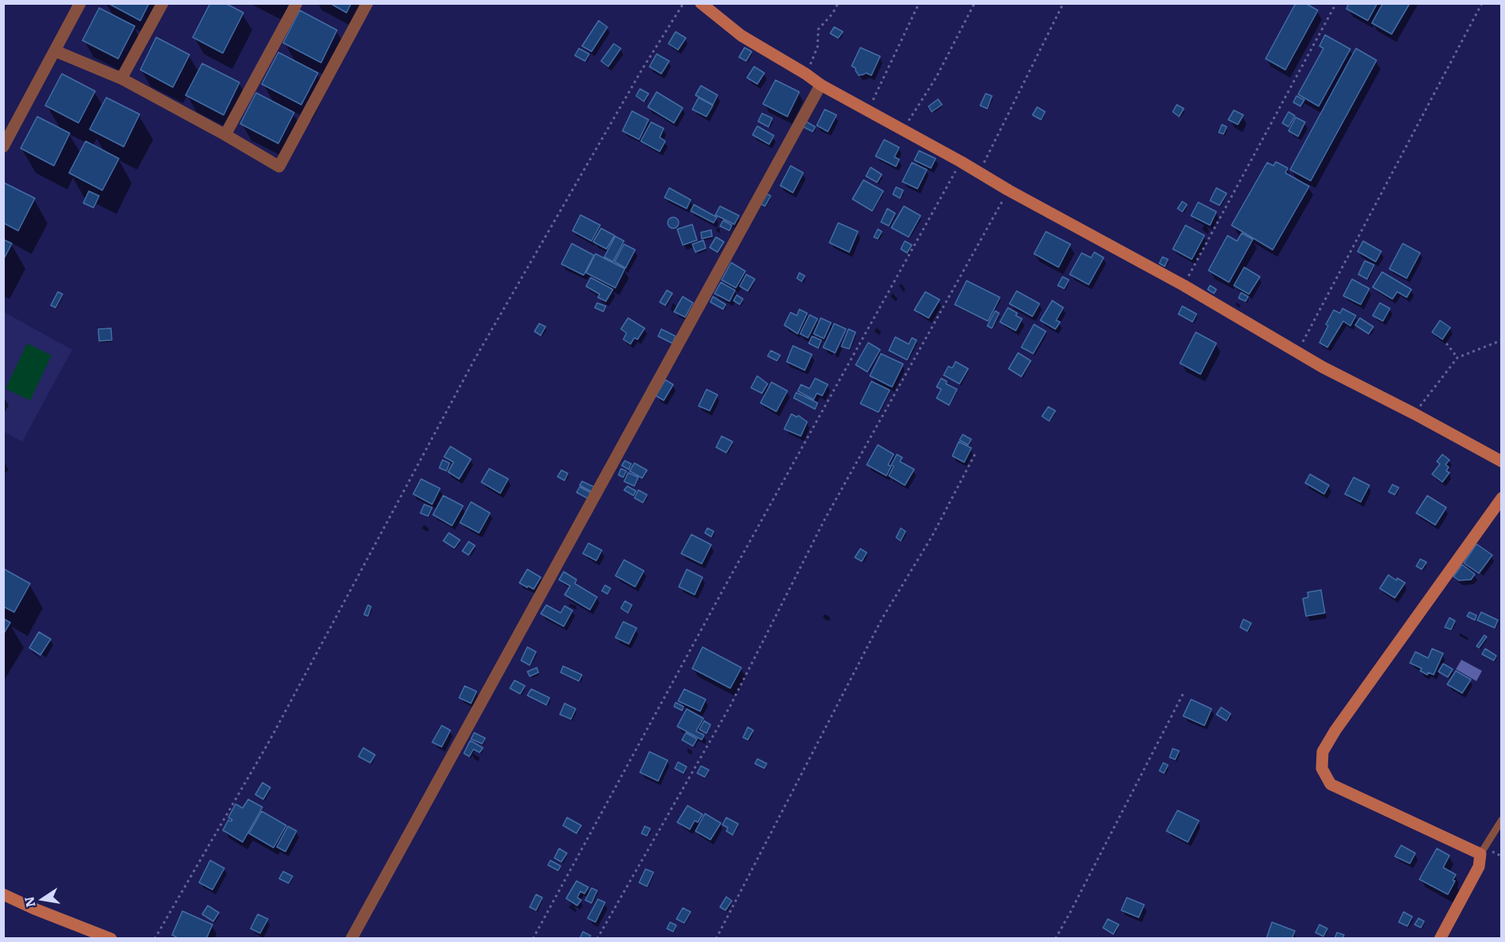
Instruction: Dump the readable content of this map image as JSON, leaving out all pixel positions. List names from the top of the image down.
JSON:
{
  "north": "left"
}
